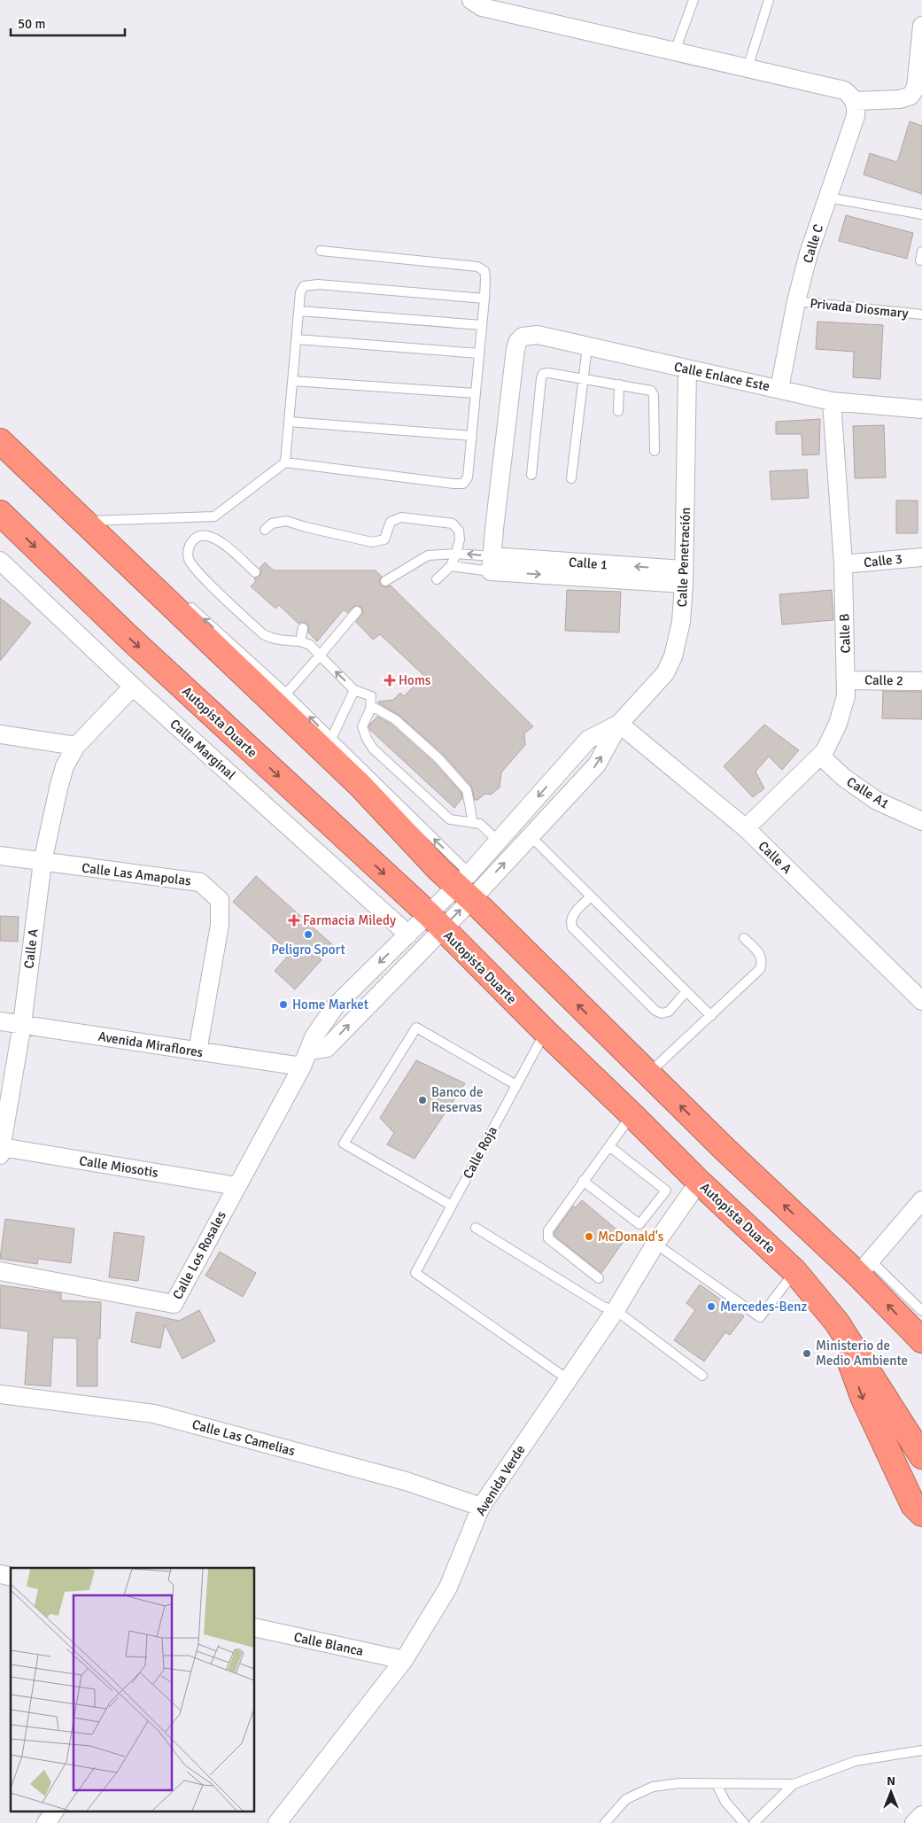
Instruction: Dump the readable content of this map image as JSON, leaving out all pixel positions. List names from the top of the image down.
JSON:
{
  "streets": {
    "highway": ["Autopista Duarte"],
    "street": [
      "Calle C",
      "Calle Enlace Este",
      "Calle Penetración",
      "Calle 3",
      "Calle 1",
      "Calle B",
      "Calle 2",
      "Calle Marginal",
      "Calle A1",
      "Calle A",
      "Calle Las Amapolas",
      "Avenida Miraflores",
      "Calle Miosotis",
      "Calle Los Rosales",
      "Calle Las Camelias",
      "Avenida Verde",
      "Calle Blanca"
    ],
    "lane": ["Privada Diosmary", "Calle Roja"]
  },
  "crossings": [
    ["Calle C", "Privada Diosmary"],
    ["Calle C", "Calle Enlace Este"],
    ["Calle Enlace Este", "Calle Penetración"],
    ["Calle Enlace Este", "Calle 1"],
    ["Calle Enlace Este", "Calle B"],
    ["Calle Penetración", "Calle 1"],
    ["Calle Penetración", "Calle A"],
    ["Calle 3", "Calle B"],
    ["Calle B", "Calle 2"],
    ["Calle B", "Calle A1"],
    ["Calle B", "Calle A"],
    ["Autopista Duarte", "Calle Roja"],
    ["Autopista Duarte", "Calle Los Rosales"],
    ["Autopista Duarte", "Avenida Verde"],
    ["Calle Marginal", "Calle A"],
    ["Calle Marginal", "Calle Los Rosales"],
    ["Calle A", "Calle Las Amapolas"],
    ["Calle A", "Avenida Miraflores"],
    ["Calle A", "Calle Miosotis"],
    ["Calle Las Amapolas", "Avenida Miraflores"],
    ["Avenida Miraflores", "Calle Los Rosales"],
    ["Calle Roja", "Avenida Verde"],
    ["Calle Miosotis", "Calle Los Rosales"],
    ["Calle Las Camelias", "Avenida Verde"],
    ["Avenida Verde", "Calle Blanca"]
  ],
  "places": {
    "health": ["Homs", "Farmacia Miledy"],
    "other": [
      "Peligro Sport",
      "Home Market",
      "Banco de Reservas",
      "McDonald's",
      "Mercedes-Benz",
      "Ministerio de Medio Ambiente"
    ]
  },
  "scale_bar": "50 m",
  "north": "top"
}
